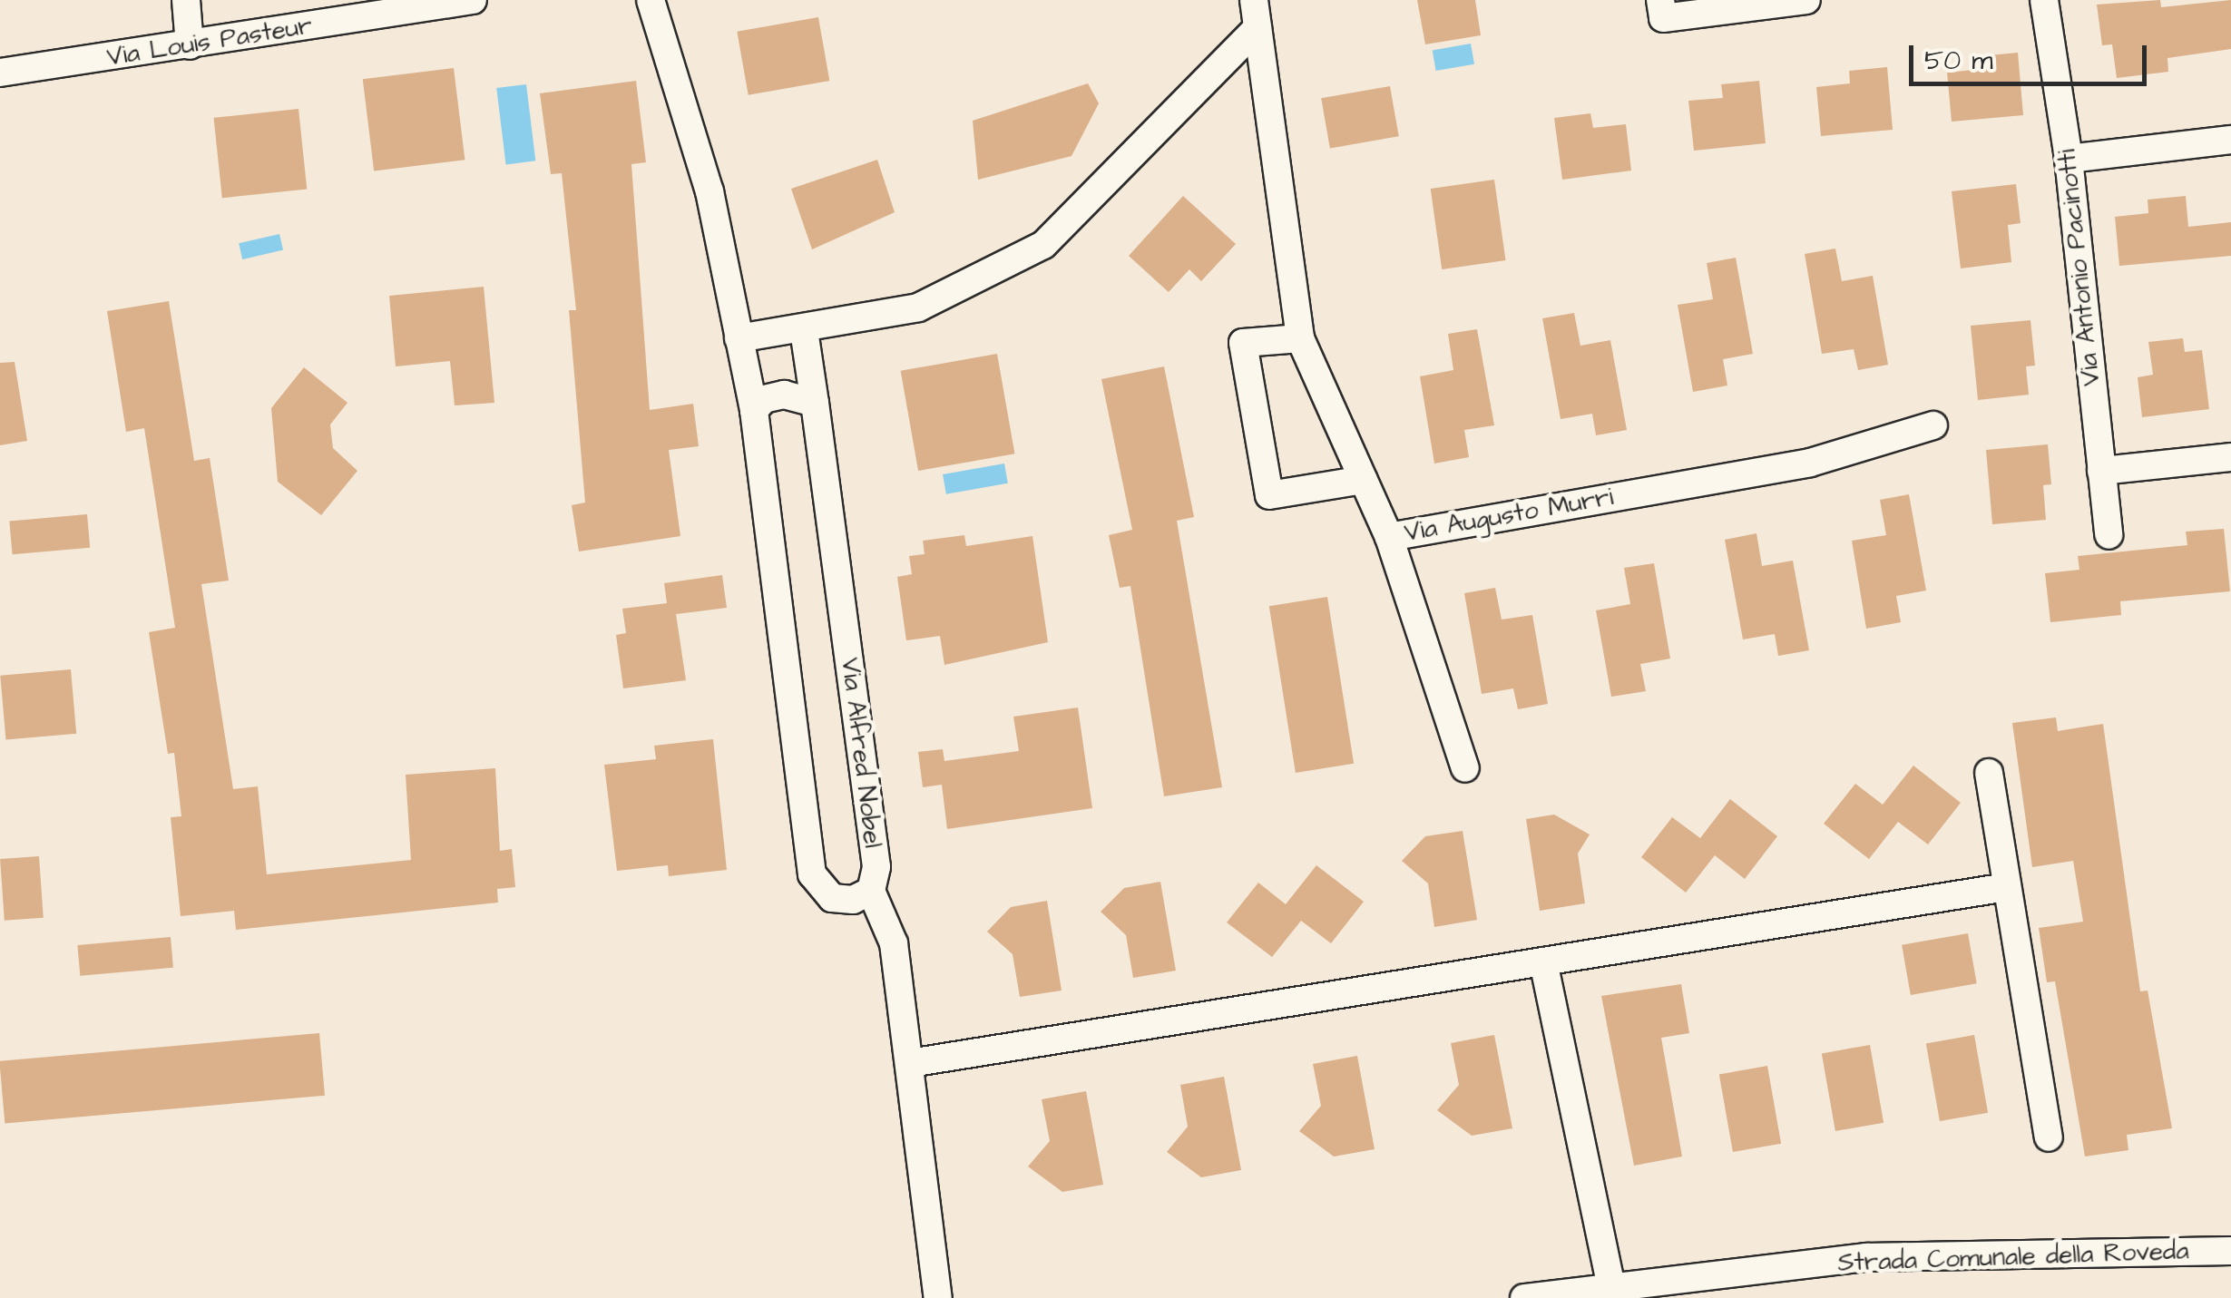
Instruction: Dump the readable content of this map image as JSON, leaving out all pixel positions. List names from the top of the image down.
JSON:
{
  "streets": {
    "street": [
      "Via Louis Pasteur",
      "Via Antonio Pacinotti",
      "Via Augusto Murri",
      "Via Alfred Nobel",
      "Strada Comunale della Roveda"
    ]
  },
  "scale_bar": "50 m"
}
